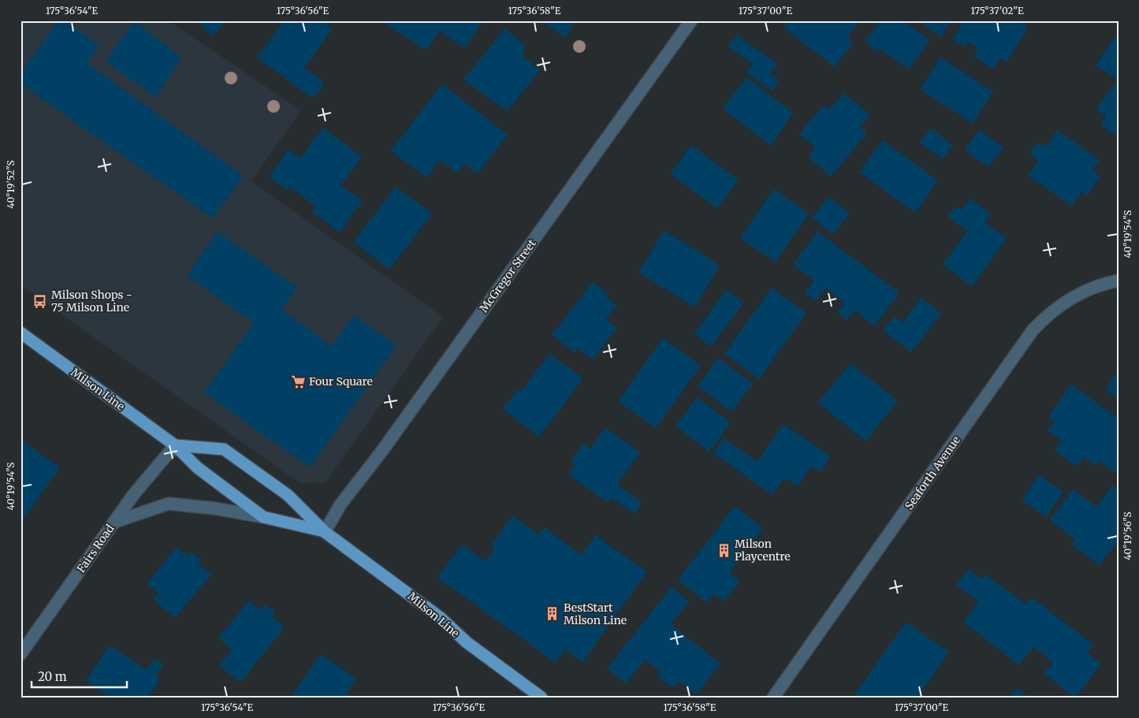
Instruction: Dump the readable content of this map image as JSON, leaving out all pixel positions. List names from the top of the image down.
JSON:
{
  "streets": {
    "main road": ["Milson Line"],
    "street": ["McGregor Street", "Seaforth Avenue", "Fairs Road"]
  },
  "crossings": [
    ["McGregor Street", "Milson Line"],
    ["Milson Line", "Fairs Road"]
  ],
  "places": {
    "bus stop": ["Milson Shops - 75 Milson Line"],
    "supermarket": ["Four Square"],
    "building": ["Milson Playcentre", "BestStart Milson Line"]
  },
  "scale_bar": "20 m",
  "coordinates": [
    "175°36'54\"E",
    "175°36'56\"E",
    "175°36'58\"E",
    "175°37'00\"E",
    "175°37'02\"E",
    "40°19'52\"S",
    "40°19'54\"S",
    "40°19'56\"S"
  ]
}
